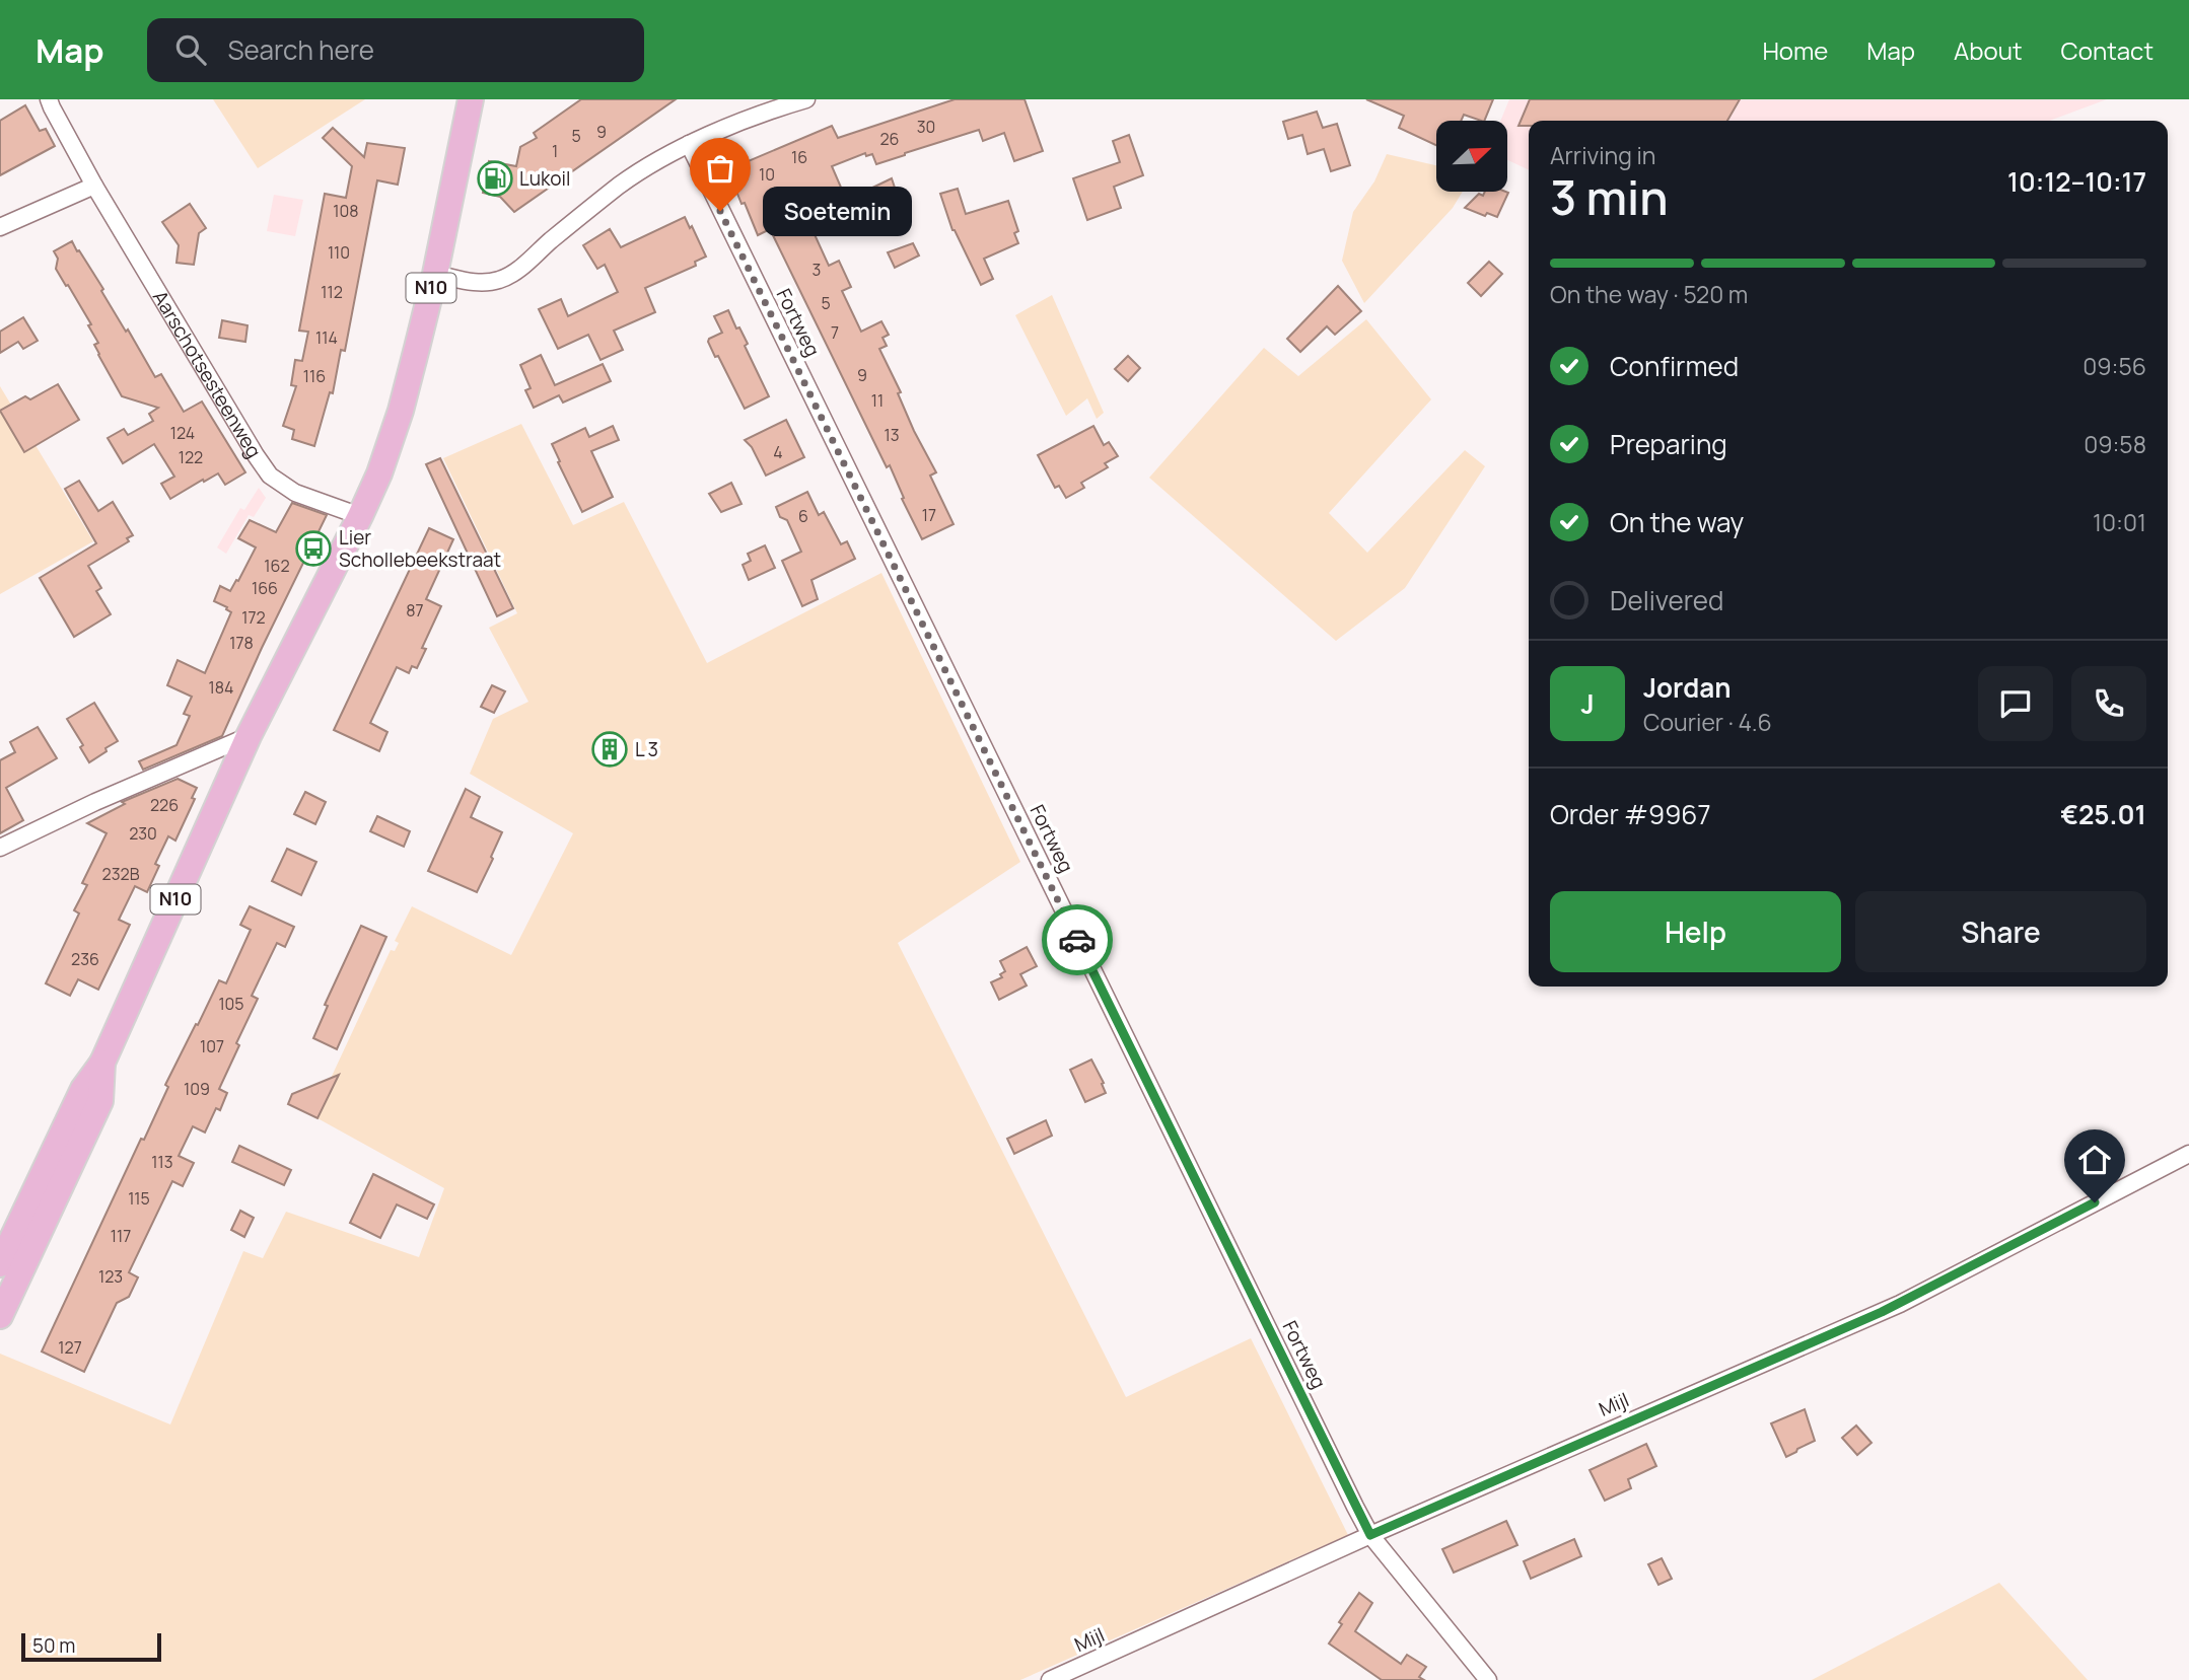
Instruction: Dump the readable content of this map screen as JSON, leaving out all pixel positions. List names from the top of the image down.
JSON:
{
  "streets": {
    "main road": ["N10"],
    "street": ["Fortweg", "Aarschotsesteenweg", "Mijl"]
  },
  "crossings": [
    ["N10", "Aarschotsesteenweg"],
    ["Fortweg", "Mijl"]
  ],
  "places": {
    "fuel station": ["Lukoil"],
    "other": ["Soetemin"],
    "bus stop": ["Lier Schollebeekstraat"],
    "building": ["L 3"]
  },
  "house_numbers": [
    "30",
    "9",
    "5",
    "26",
    "1",
    "16",
    "10",
    "108",
    "110",
    "3",
    "112",
    "5",
    "7",
    "114",
    "9",
    "116",
    "11",
    "124",
    "13",
    "4",
    "122",
    "17",
    "6",
    "162",
    "166",
    "87",
    "172",
    "178",
    "184",
    "226",
    "230",
    "232B",
    "236",
    "105",
    "107",
    "109",
    "113",
    "115",
    "117",
    "123",
    "127"
  ],
  "scale_bar": "50 m",
  "north": "top right",
  "page": {
    "header": "Map",
    "search": "Search here",
    "nav": [
      "Home",
      "Map",
      "About",
      "Contact"
    ],
    "heading": ["3 min", "Arriving in", "10:12–10:17"],
    "panel": [
      "Jordan",
      "Courier · 4.6",
      "Order #9967",
      "€25.01"
    ],
    "bubble": "Soetemin",
    "bar": "On the way · 520 m",
    "list": [
      ["Confirmed", "09:56"],
      ["Preparing", "09:58"],
      ["On the way", "10:01"],
      "Delivered"
    ],
    "round": "J",
    "buttons": ["Help", "Share"],
    "scale": "50 m"
  }
}
